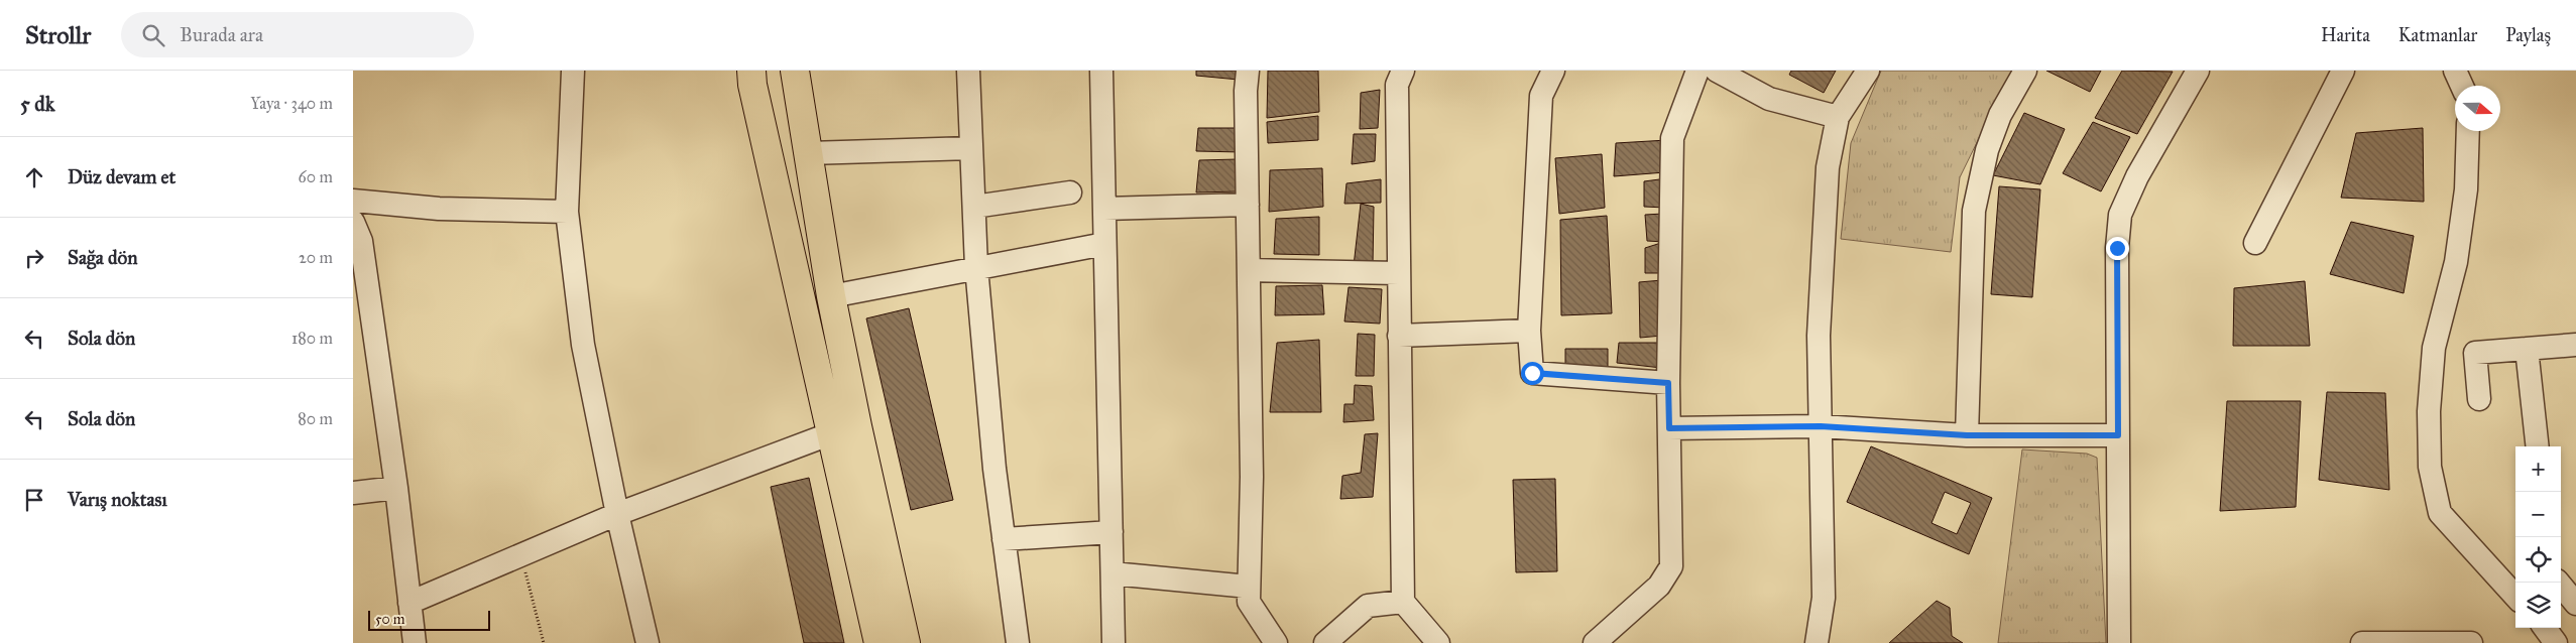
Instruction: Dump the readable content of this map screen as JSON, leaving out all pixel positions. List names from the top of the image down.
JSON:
{
  "scale_bar": "50 m",
  "north": "right",
  "page": {
    "header": "Strollr",
    "search": "Burada ara",
    "nav": ["Harita", "Katmanlar", "Paylaş"],
    "heading": ["5 dk", "Yaya · 340 m"],
    "list": [
      ["Düz devam et", "60 m"],
      ["Sağa dön", "20 m"],
      ["Sola dön", "180 m"],
      ["Sola dön", "80 m"],
      "Varış noktası"
    ],
    "map_buttons": ["+", "−"],
    "scale": "50 m"
  }
}
